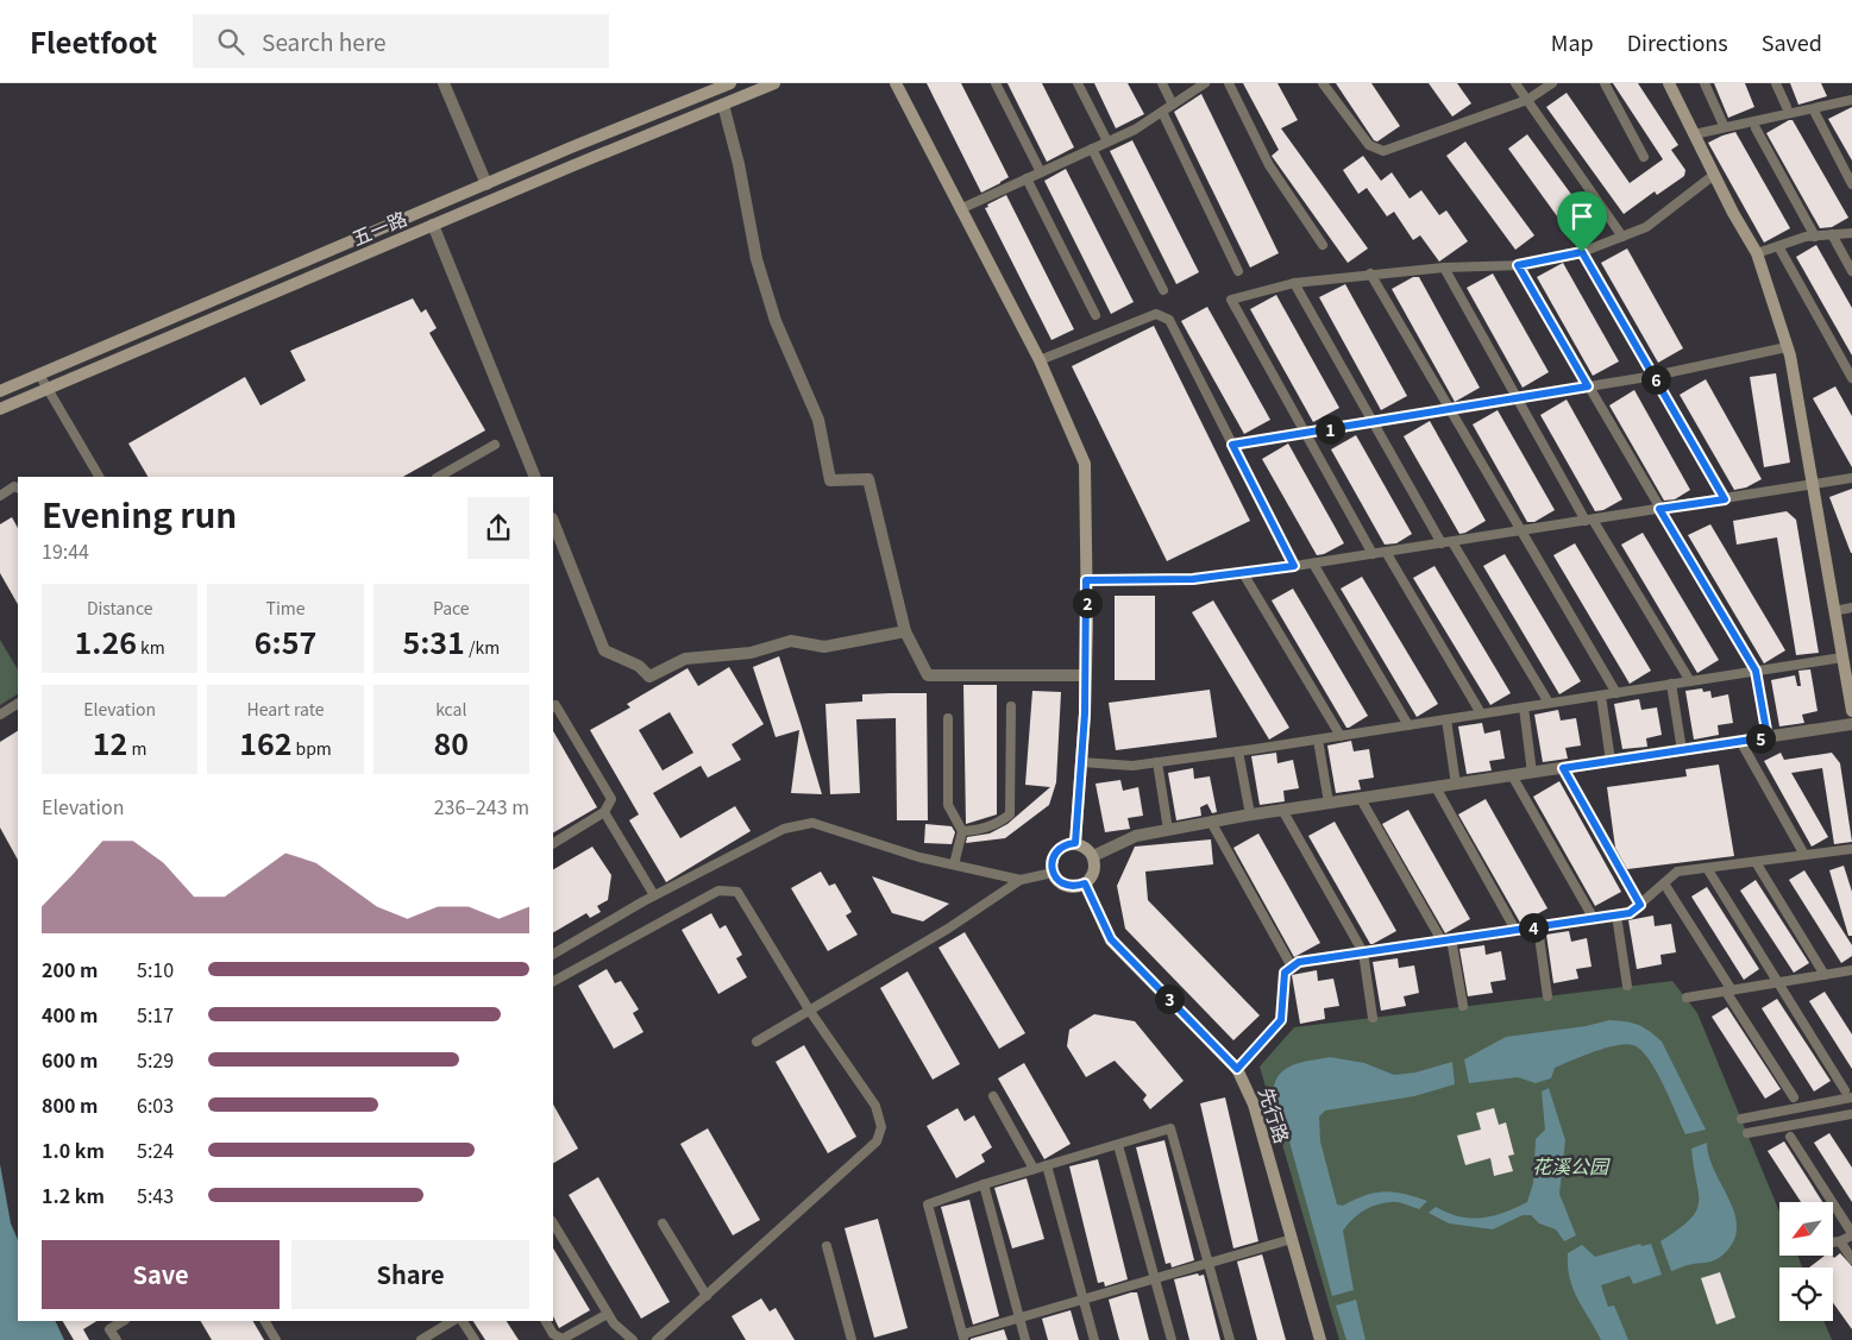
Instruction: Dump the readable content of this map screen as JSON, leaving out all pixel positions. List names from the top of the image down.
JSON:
{
  "streets": {
    "street": ["五一路", "先行路"]
  },
  "parks": ["花溪公园"],
  "north": "bottom left",
  "page": {
    "header": "Fleetfoot",
    "search": "Search here",
    "nav": ["Map", "Directions", "Saved"],
    "pins": [
      "6",
      "1",
      "2",
      "5",
      "4",
      "3"
    ],
    "heading": ["Evening run", "19:44"],
    "stats": [
      ["Distance", "1.26 km"],
      ["Time", "6:57"],
      ["Pace", "5:31 /km"],
      ["Elevation", "12 m"],
      ["Heart rate", "162 bpm"],
      ["kcal", "80"]
    ],
    "chart": ["Elevation", "236–243 m"],
    "list": [
      {
        "name": "200 m",
        "note": "5:10"
      },
      {
        "name": "400 m",
        "note": "5:17"
      },
      {
        "name": "600 m",
        "note": "5:29"
      },
      {
        "name": "800 m",
        "note": "6:03"
      },
      {
        "name": "1.0 km",
        "note": "5:24"
      },
      {
        "name": "1.2 km",
        "note": "5:43"
      }
    ],
    "buttons": ["Save", "Share"]
  }
}
